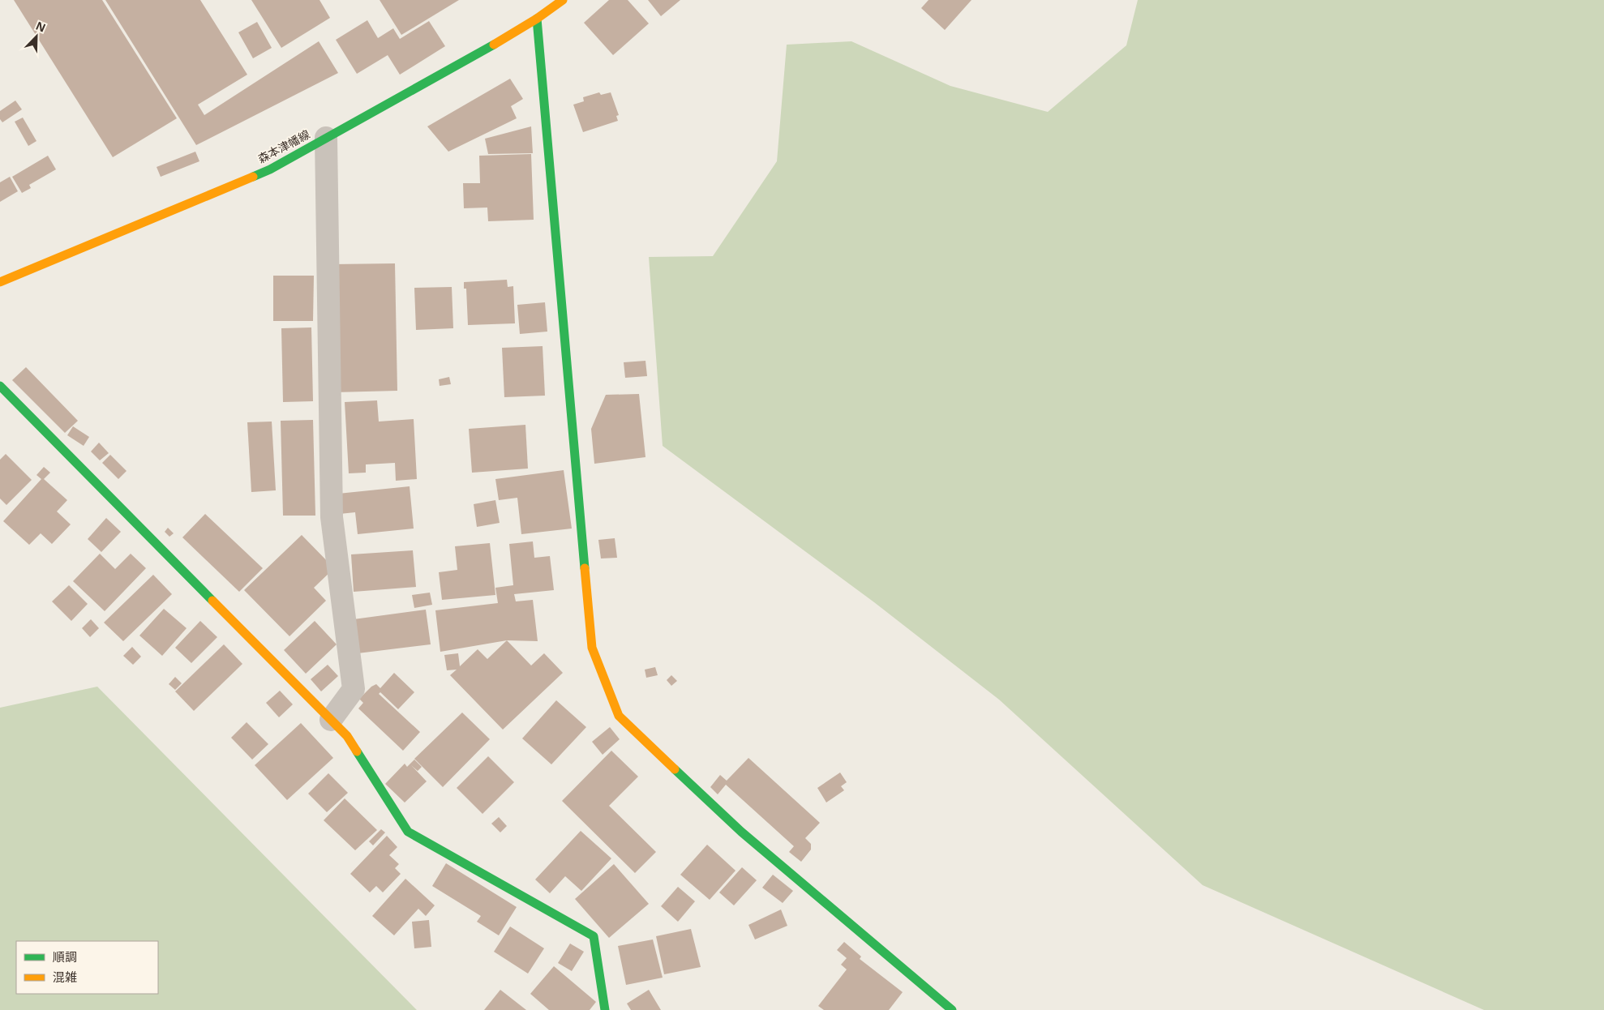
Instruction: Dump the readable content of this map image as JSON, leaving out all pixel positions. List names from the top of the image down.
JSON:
{
  "streets": {
    "street": ["森本津幡線"]
  },
  "legend": ["順調", "混雑"],
  "north": "top right"
}
